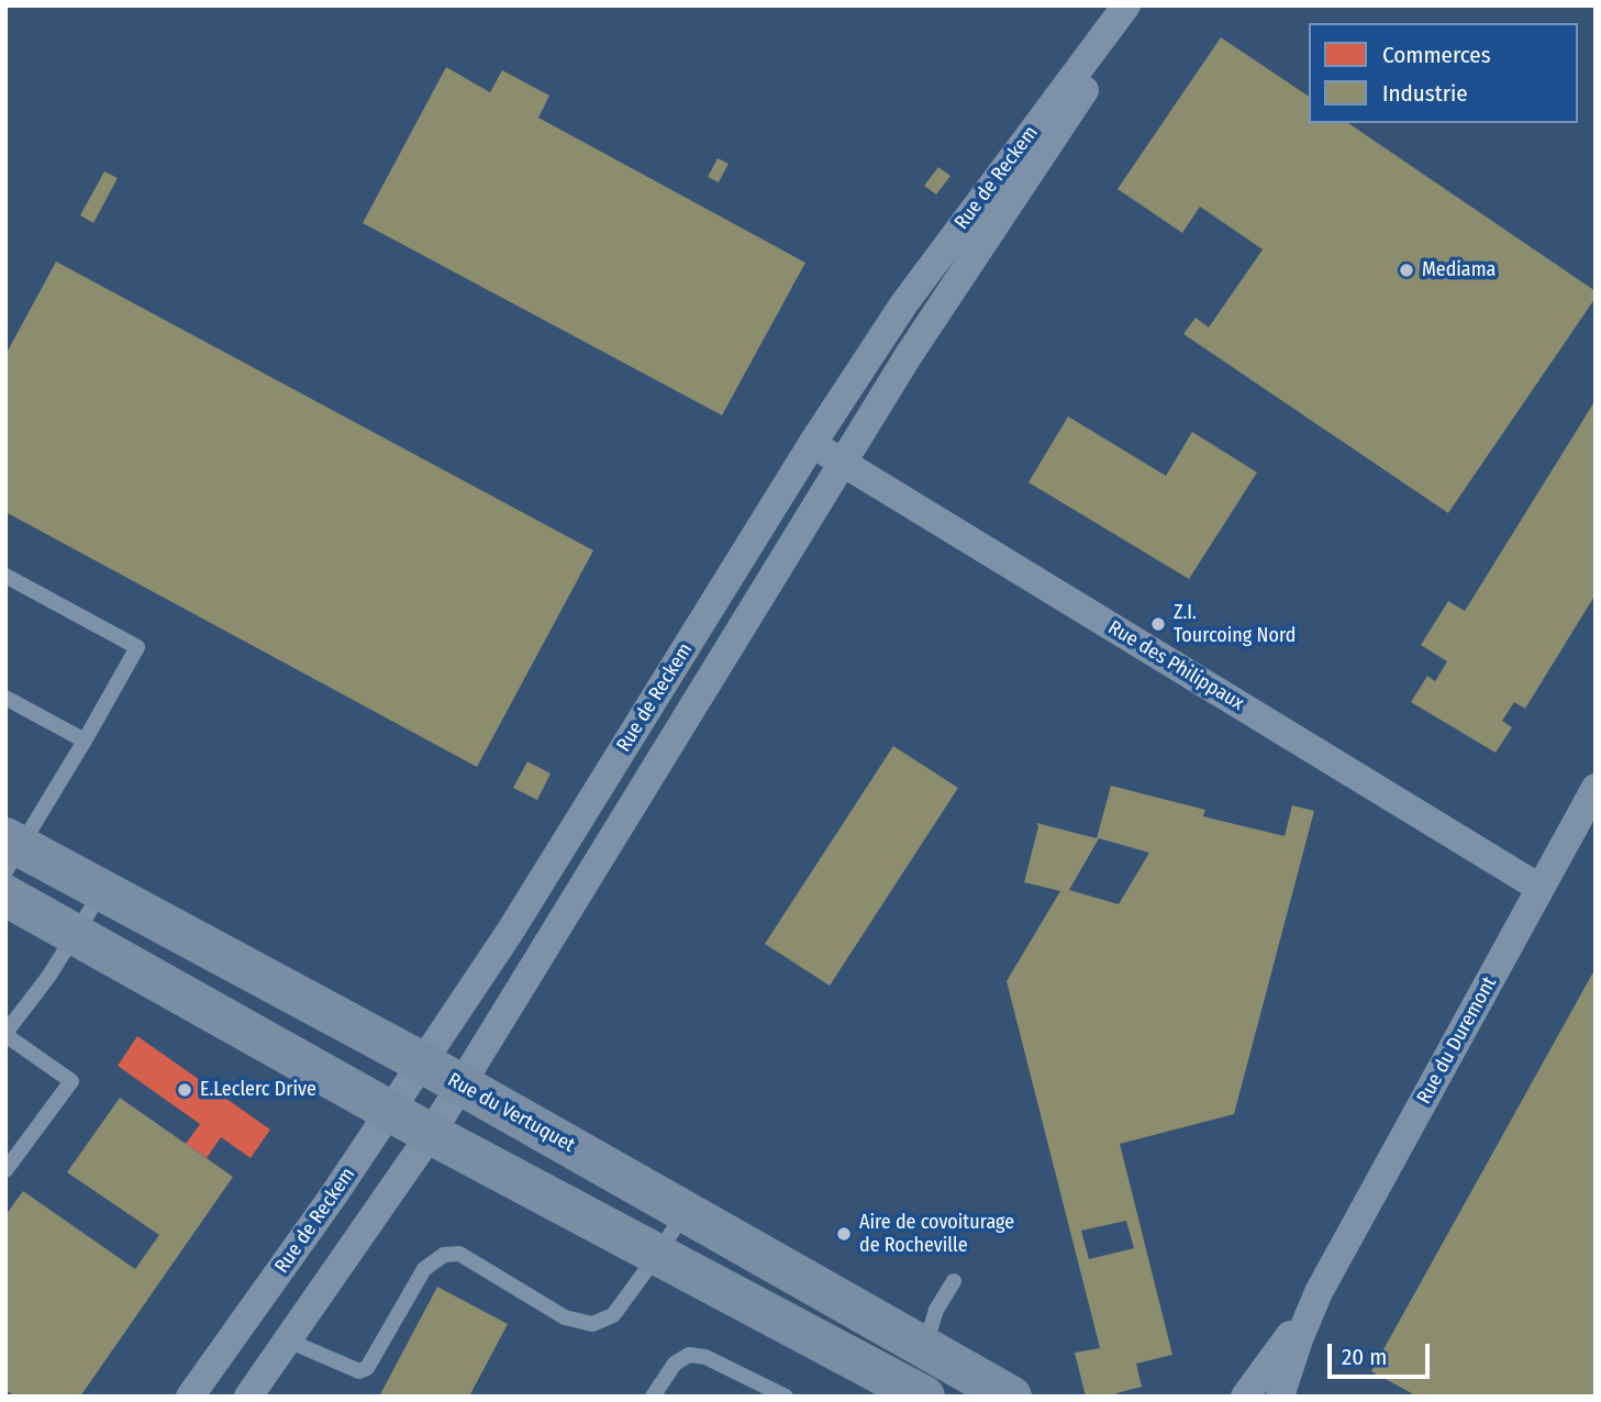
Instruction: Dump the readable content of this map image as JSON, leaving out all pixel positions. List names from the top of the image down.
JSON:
{
  "streets": {
    "street": [
      "Rue de Reckem",
      "Rue des Philippaux",
      "Rue du Duremont",
      "Rue du Vertuquet"
    ]
  },
  "crossings": [
    ["Rue de Reckem", "Rue des Philippaux"],
    ["Rue de Reckem", "Rue du Vertuquet"],
    ["Rue des Philippaux", "Rue du Duremont"]
  ],
  "places": [
    "Mediama",
    "Z.I. Tourcoing Nord",
    "E.Leclerc Drive",
    "Aire de covoiturage de Rocheville"
  ],
  "legend": ["Commerces", "Industrie"],
  "scale_bar": "20 m"
}
